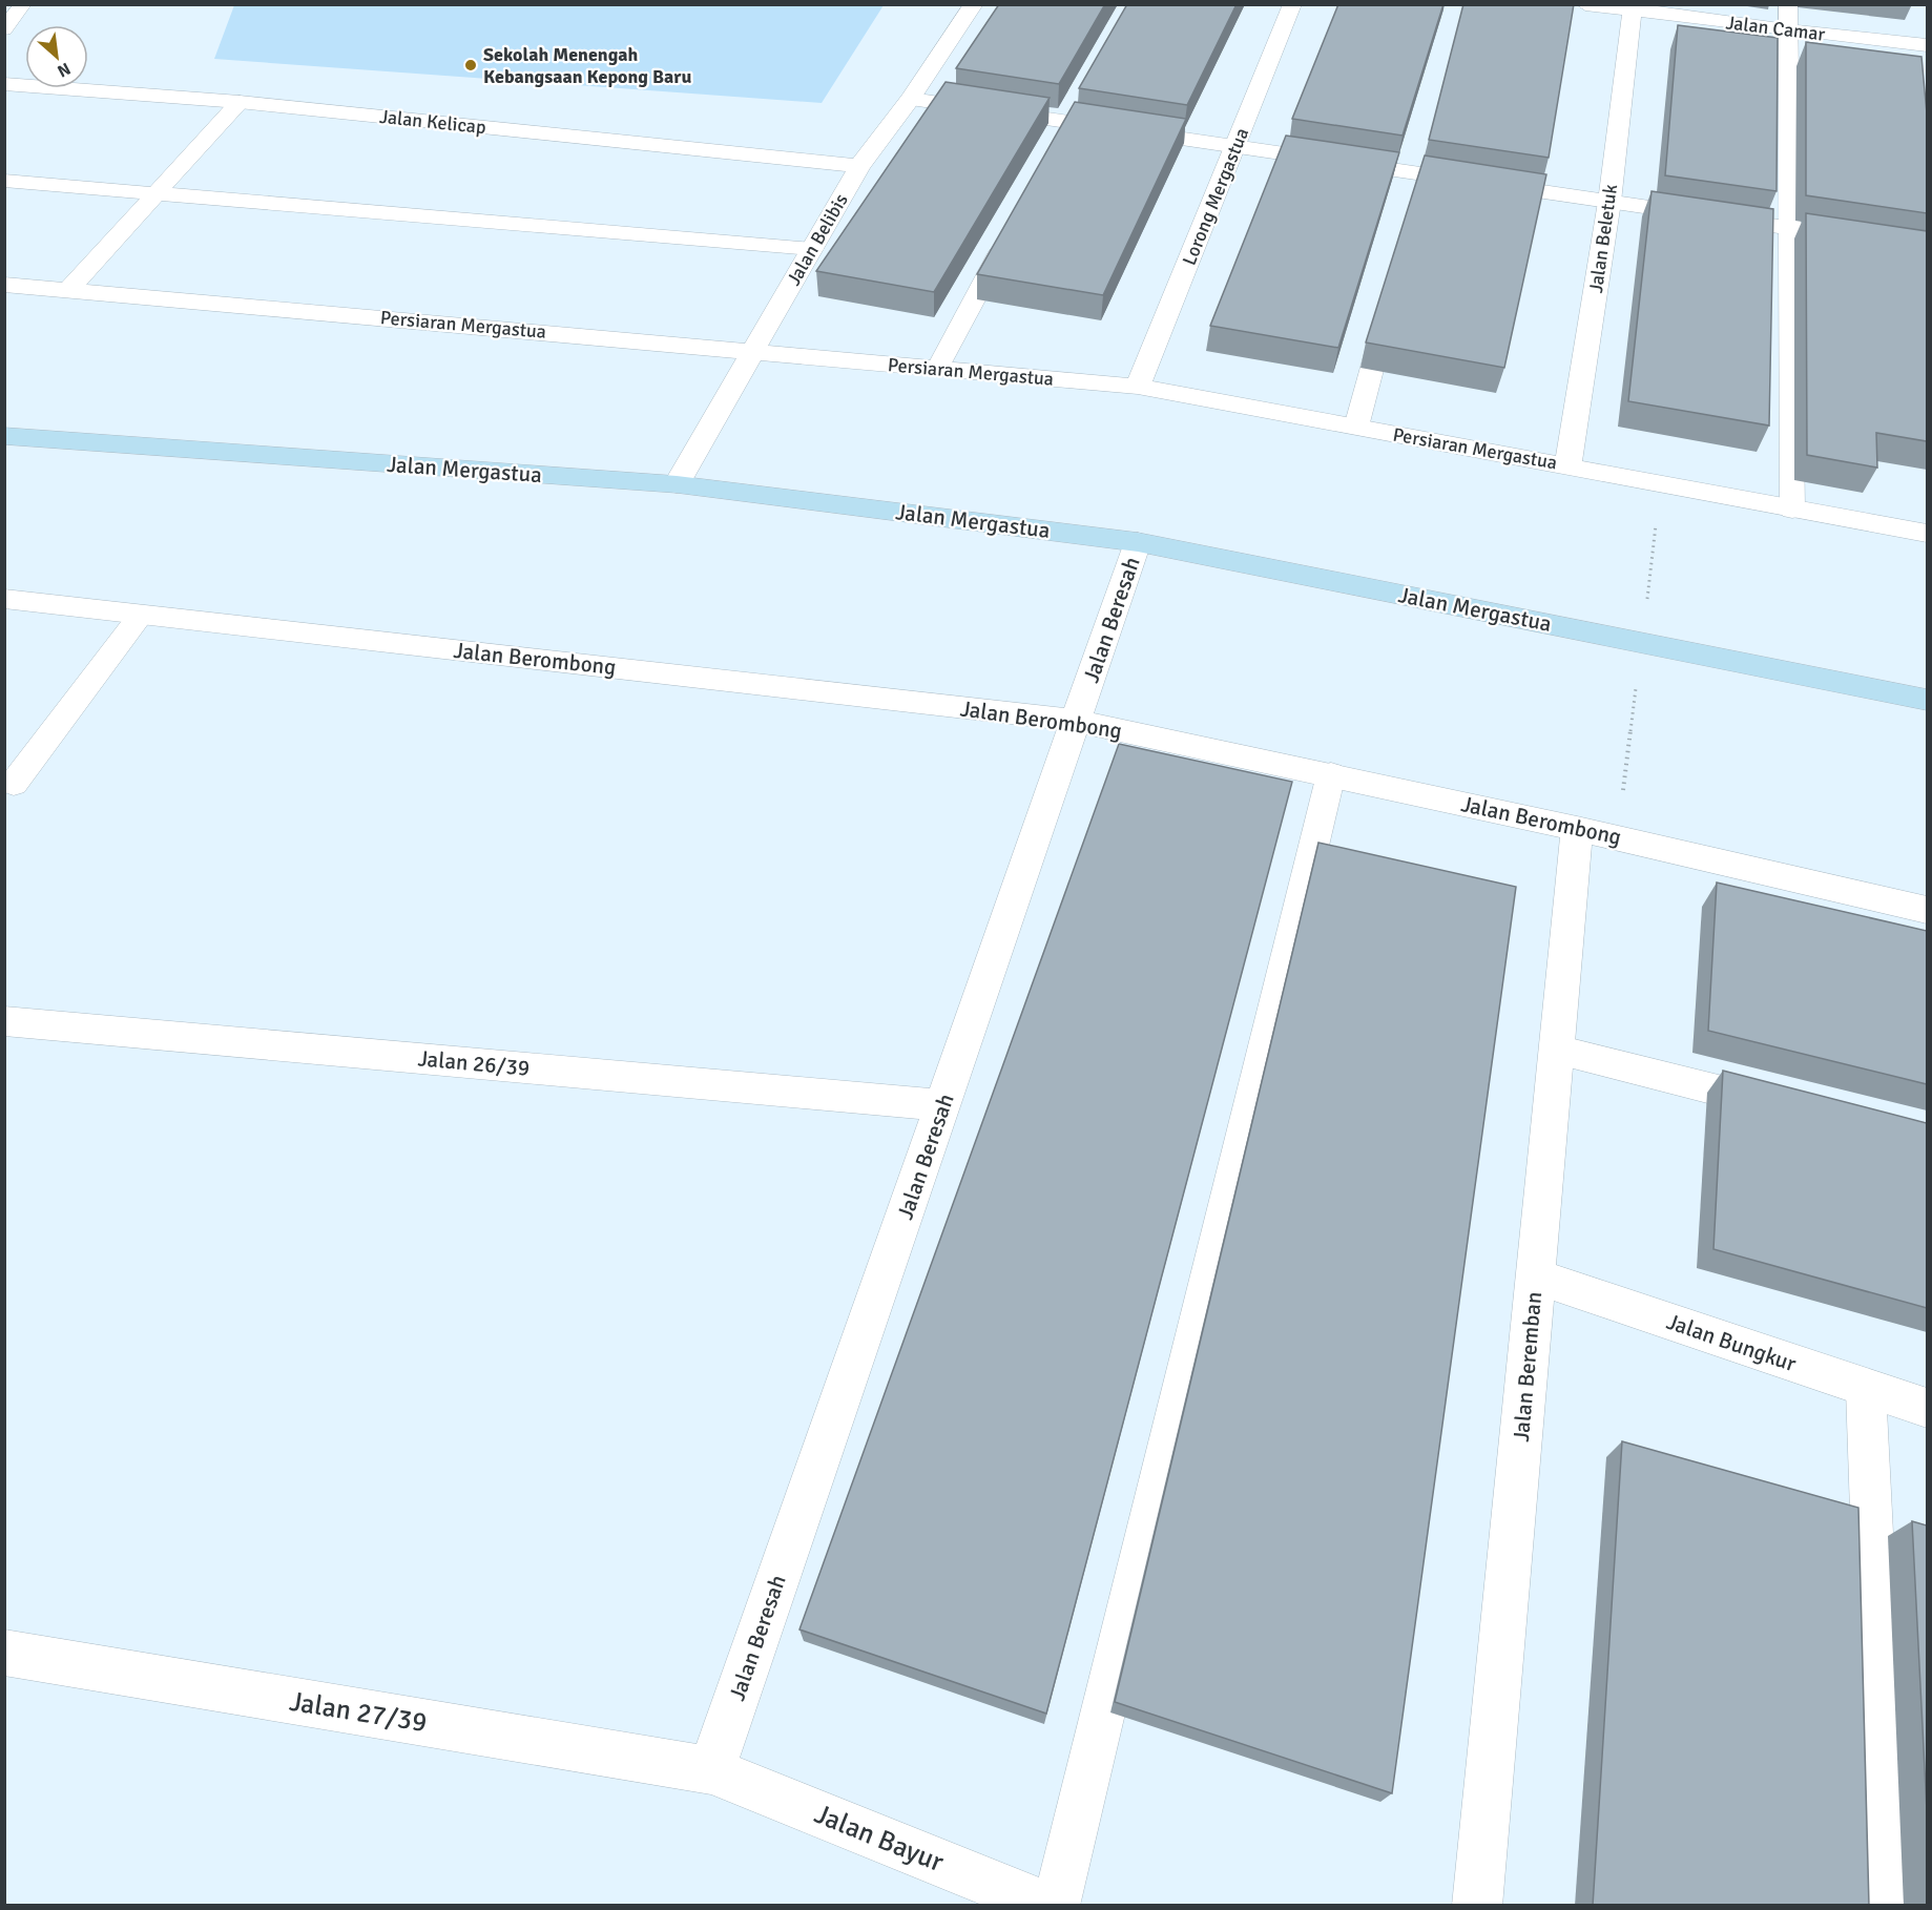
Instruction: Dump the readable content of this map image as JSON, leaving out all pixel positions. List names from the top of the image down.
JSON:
{
  "streets": {
    "main road": ["Jalan Mergastua"],
    "street": [
      "Jalan Camar",
      "Jalan Kelicap",
      "Lorong Mergastua",
      "Jalan Beletuk",
      "Jalan Belibis",
      "Persiaran Mergastua",
      "Jalan Beresah",
      "Jalan Berombong",
      "Jalan 26/39",
      "Jalan Bungkur",
      "Jalan Beremban",
      "Jalan 27/39",
      "Jalan Bayur"
    ]
  },
  "crossings": [
    ["Jalan Camar", "Jalan Beletuk"],
    ["Jalan Kelicap", "Jalan Belibis"],
    ["Lorong Mergastua", "Persiaran Mergastua"],
    ["Jalan Beletuk", "Persiaran Mergastua"],
    ["Jalan Belibis", "Persiaran Mergastua"],
    ["Jalan Belibis", "Jalan Mergastua"],
    ["Jalan Mergastua", "Jalan Beresah"],
    ["Jalan Beresah", "Jalan Berombong"],
    ["Jalan Beresah", "Jalan 26/39"],
    ["Jalan Beresah", "Jalan 27/39"],
    ["Jalan Beresah", "Jalan Bayur"],
    ["Jalan Berombong", "Jalan Beremban"],
    ["Jalan Bungkur", "Jalan Beremban"],
    ["Jalan 27/39", "Jalan Bayur"]
  ],
  "places": ["Sekolah Menengah Kebangsaan Kepong Baru"],
  "north": "bottom right"
}
